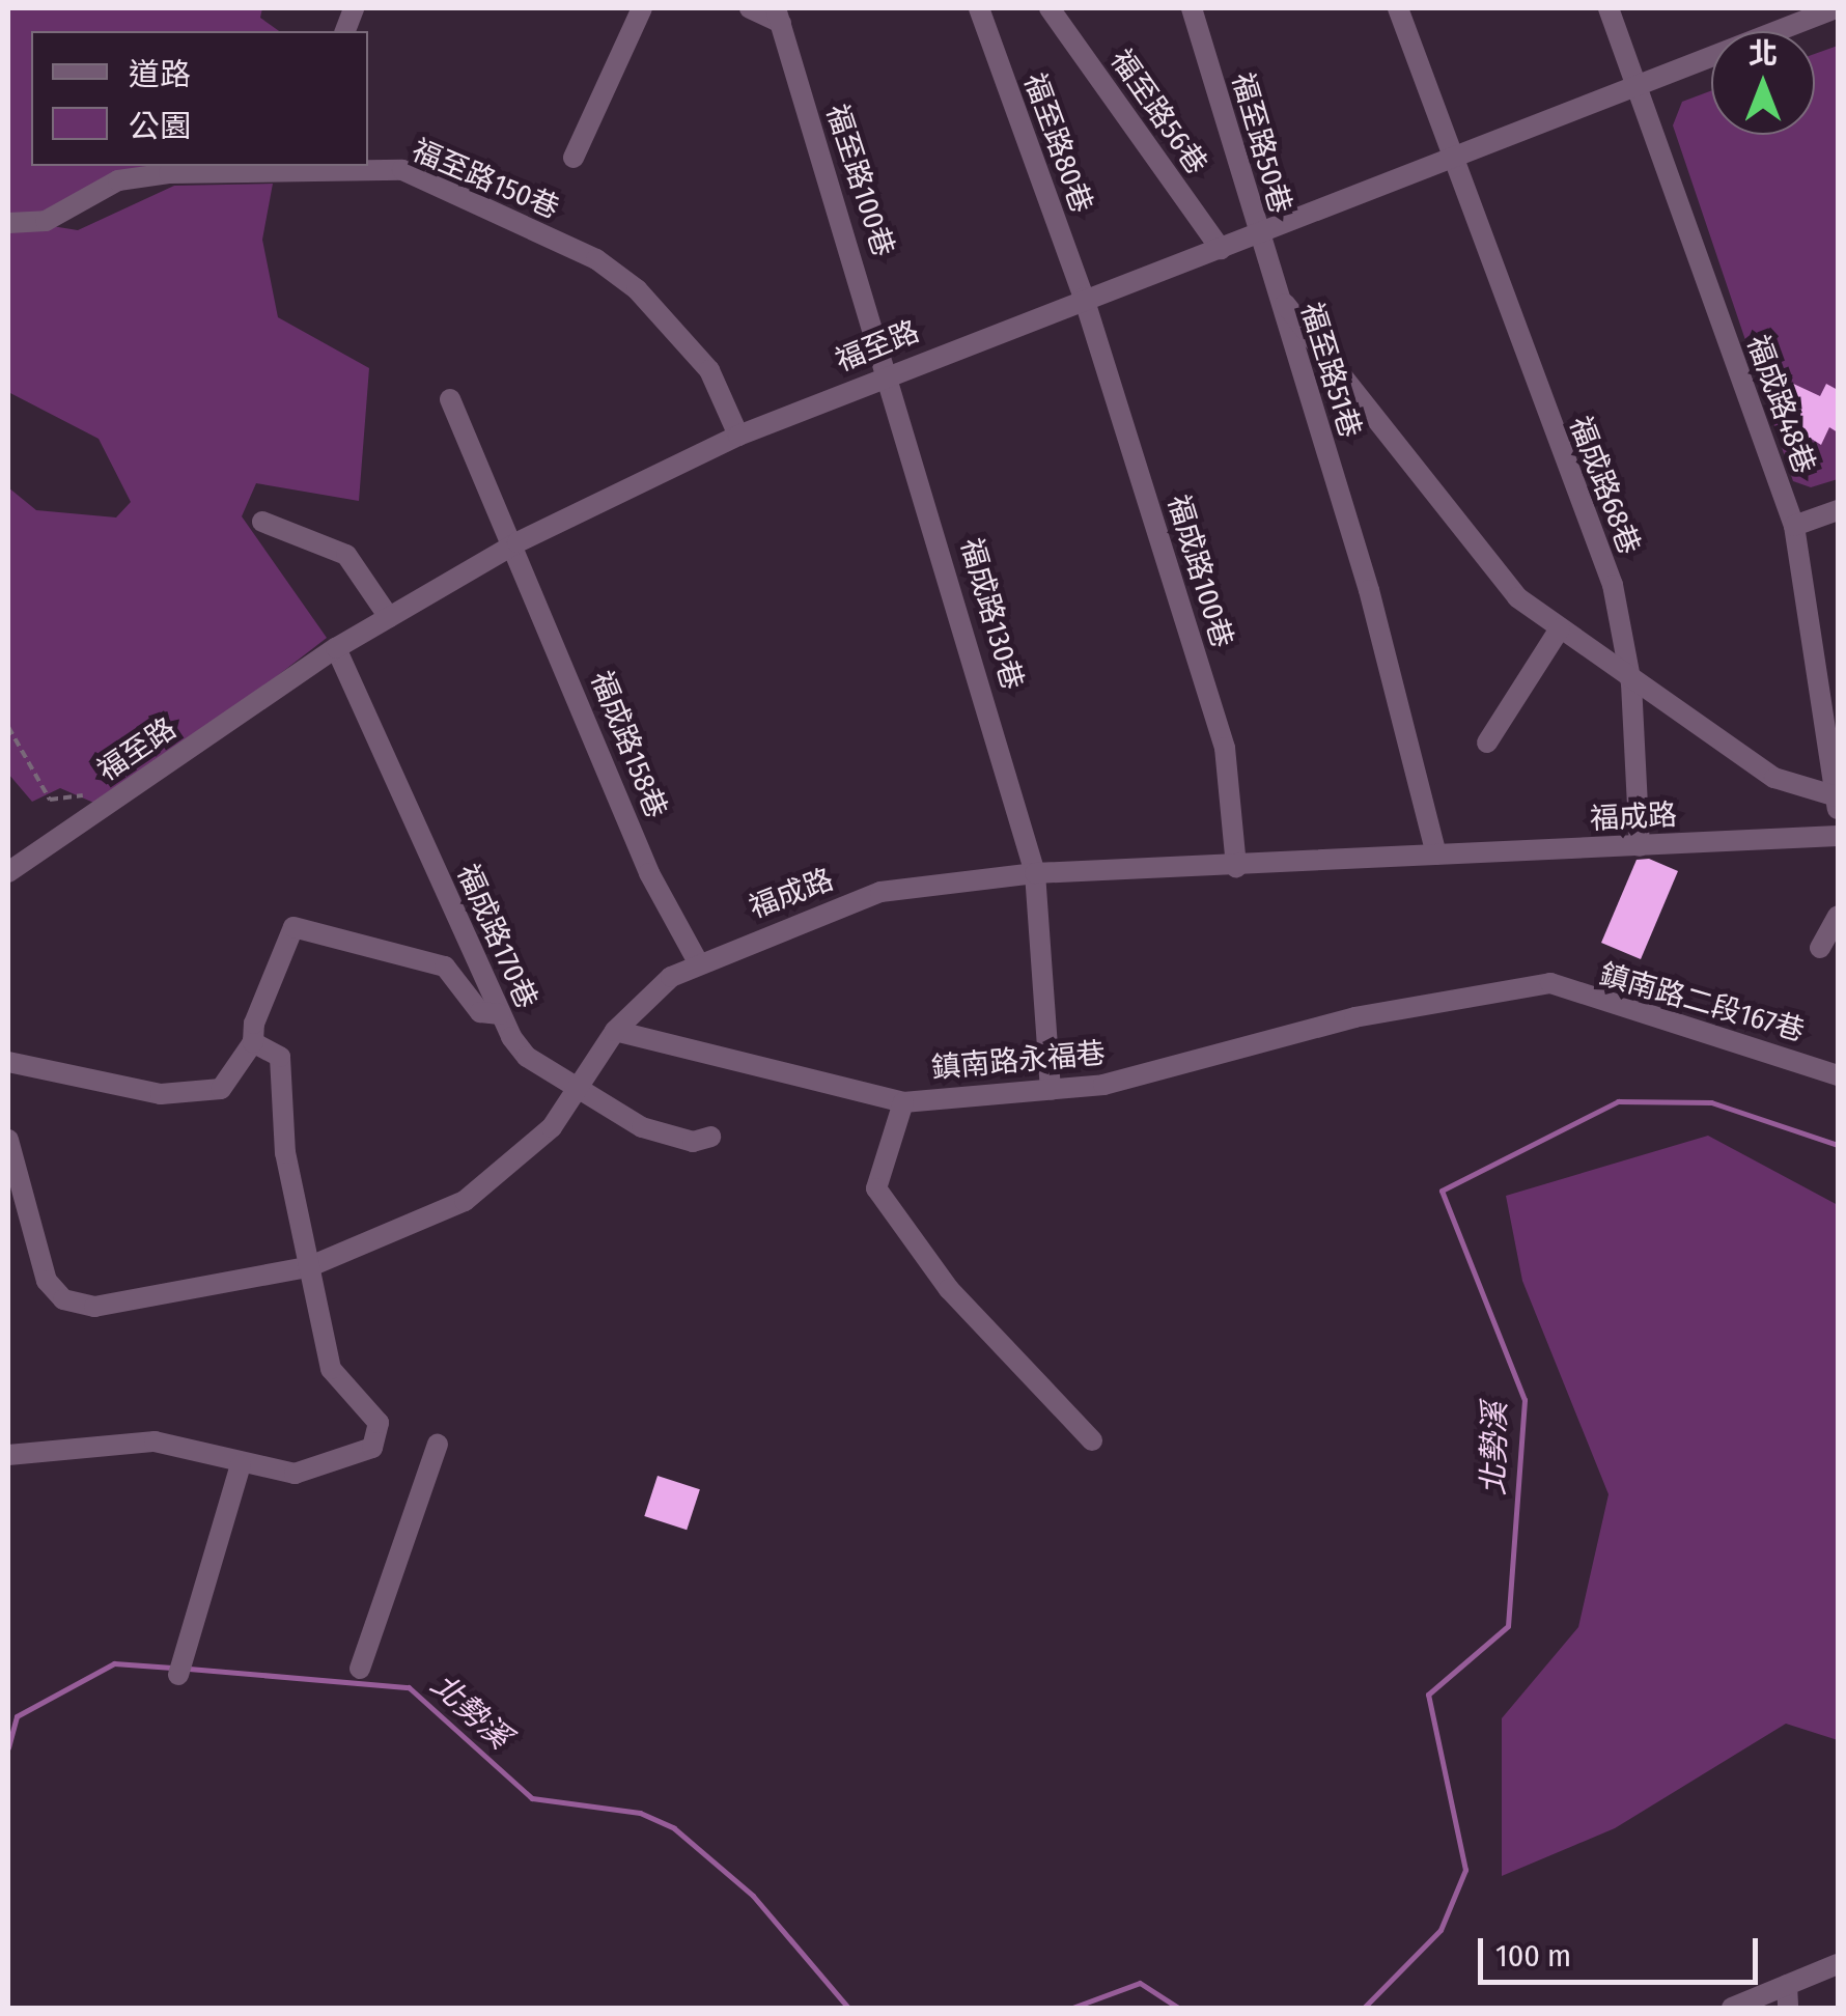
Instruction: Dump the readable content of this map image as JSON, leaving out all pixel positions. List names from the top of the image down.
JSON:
{
  "streets": {
    "street": [
      "福至路56巷",
      "福至路80巷",
      "福至路50巷",
      "福至路150巷",
      "福至路100巷",
      "福至路",
      "福至路51巷",
      "福成路48巷",
      "福成路68巷",
      "福成路100巷",
      "福成路130巷",
      "福成路158巷",
      "福成路",
      "福成路170巷",
      "鎮南路二段167巷",
      "鎮南路永福巷"
    ]
  },
  "crossings": [
    ["福至路56巷", "福至路"],
    ["福至路80巷", "福至路"],
    ["福至路80巷", "福成路100巷"],
    ["福至路50巷", "福至路"],
    ["福至路50巷", "福至路51巷"],
    ["福至路150巷", "福至路"],
    ["福至路100巷", "福至路"],
    ["福至路100巷", "福成路130巷"],
    ["福至路", "福成路48巷"],
    ["福至路", "福成路68巷"],
    ["福至路", "福成路100巷"],
    ["福至路", "福成路130巷"],
    ["福至路", "福成路158巷"],
    ["福至路", "福成路170巷"],
    ["福至路51巷", "福成路48巷"],
    ["福至路51巷", "福成路68巷"],
    ["福至路51巷", "福成路"],
    ["福成路68巷", "福成路"],
    ["福成路100巷", "福成路"],
    ["福成路130巷", "福成路"],
    ["福成路130巷", "鎮南路永福巷"],
    ["福成路158巷", "福成路"],
    ["福成路", "福成路170巷"],
    ["福成路", "鎮南路永福巷"],
    ["鎮南路二段167巷", "鎮南路永福巷"]
  ],
  "water": ["北勢溪"],
  "legend": ["道路", "公園"],
  "scale_bar": "100 m",
  "north": "top"
}
